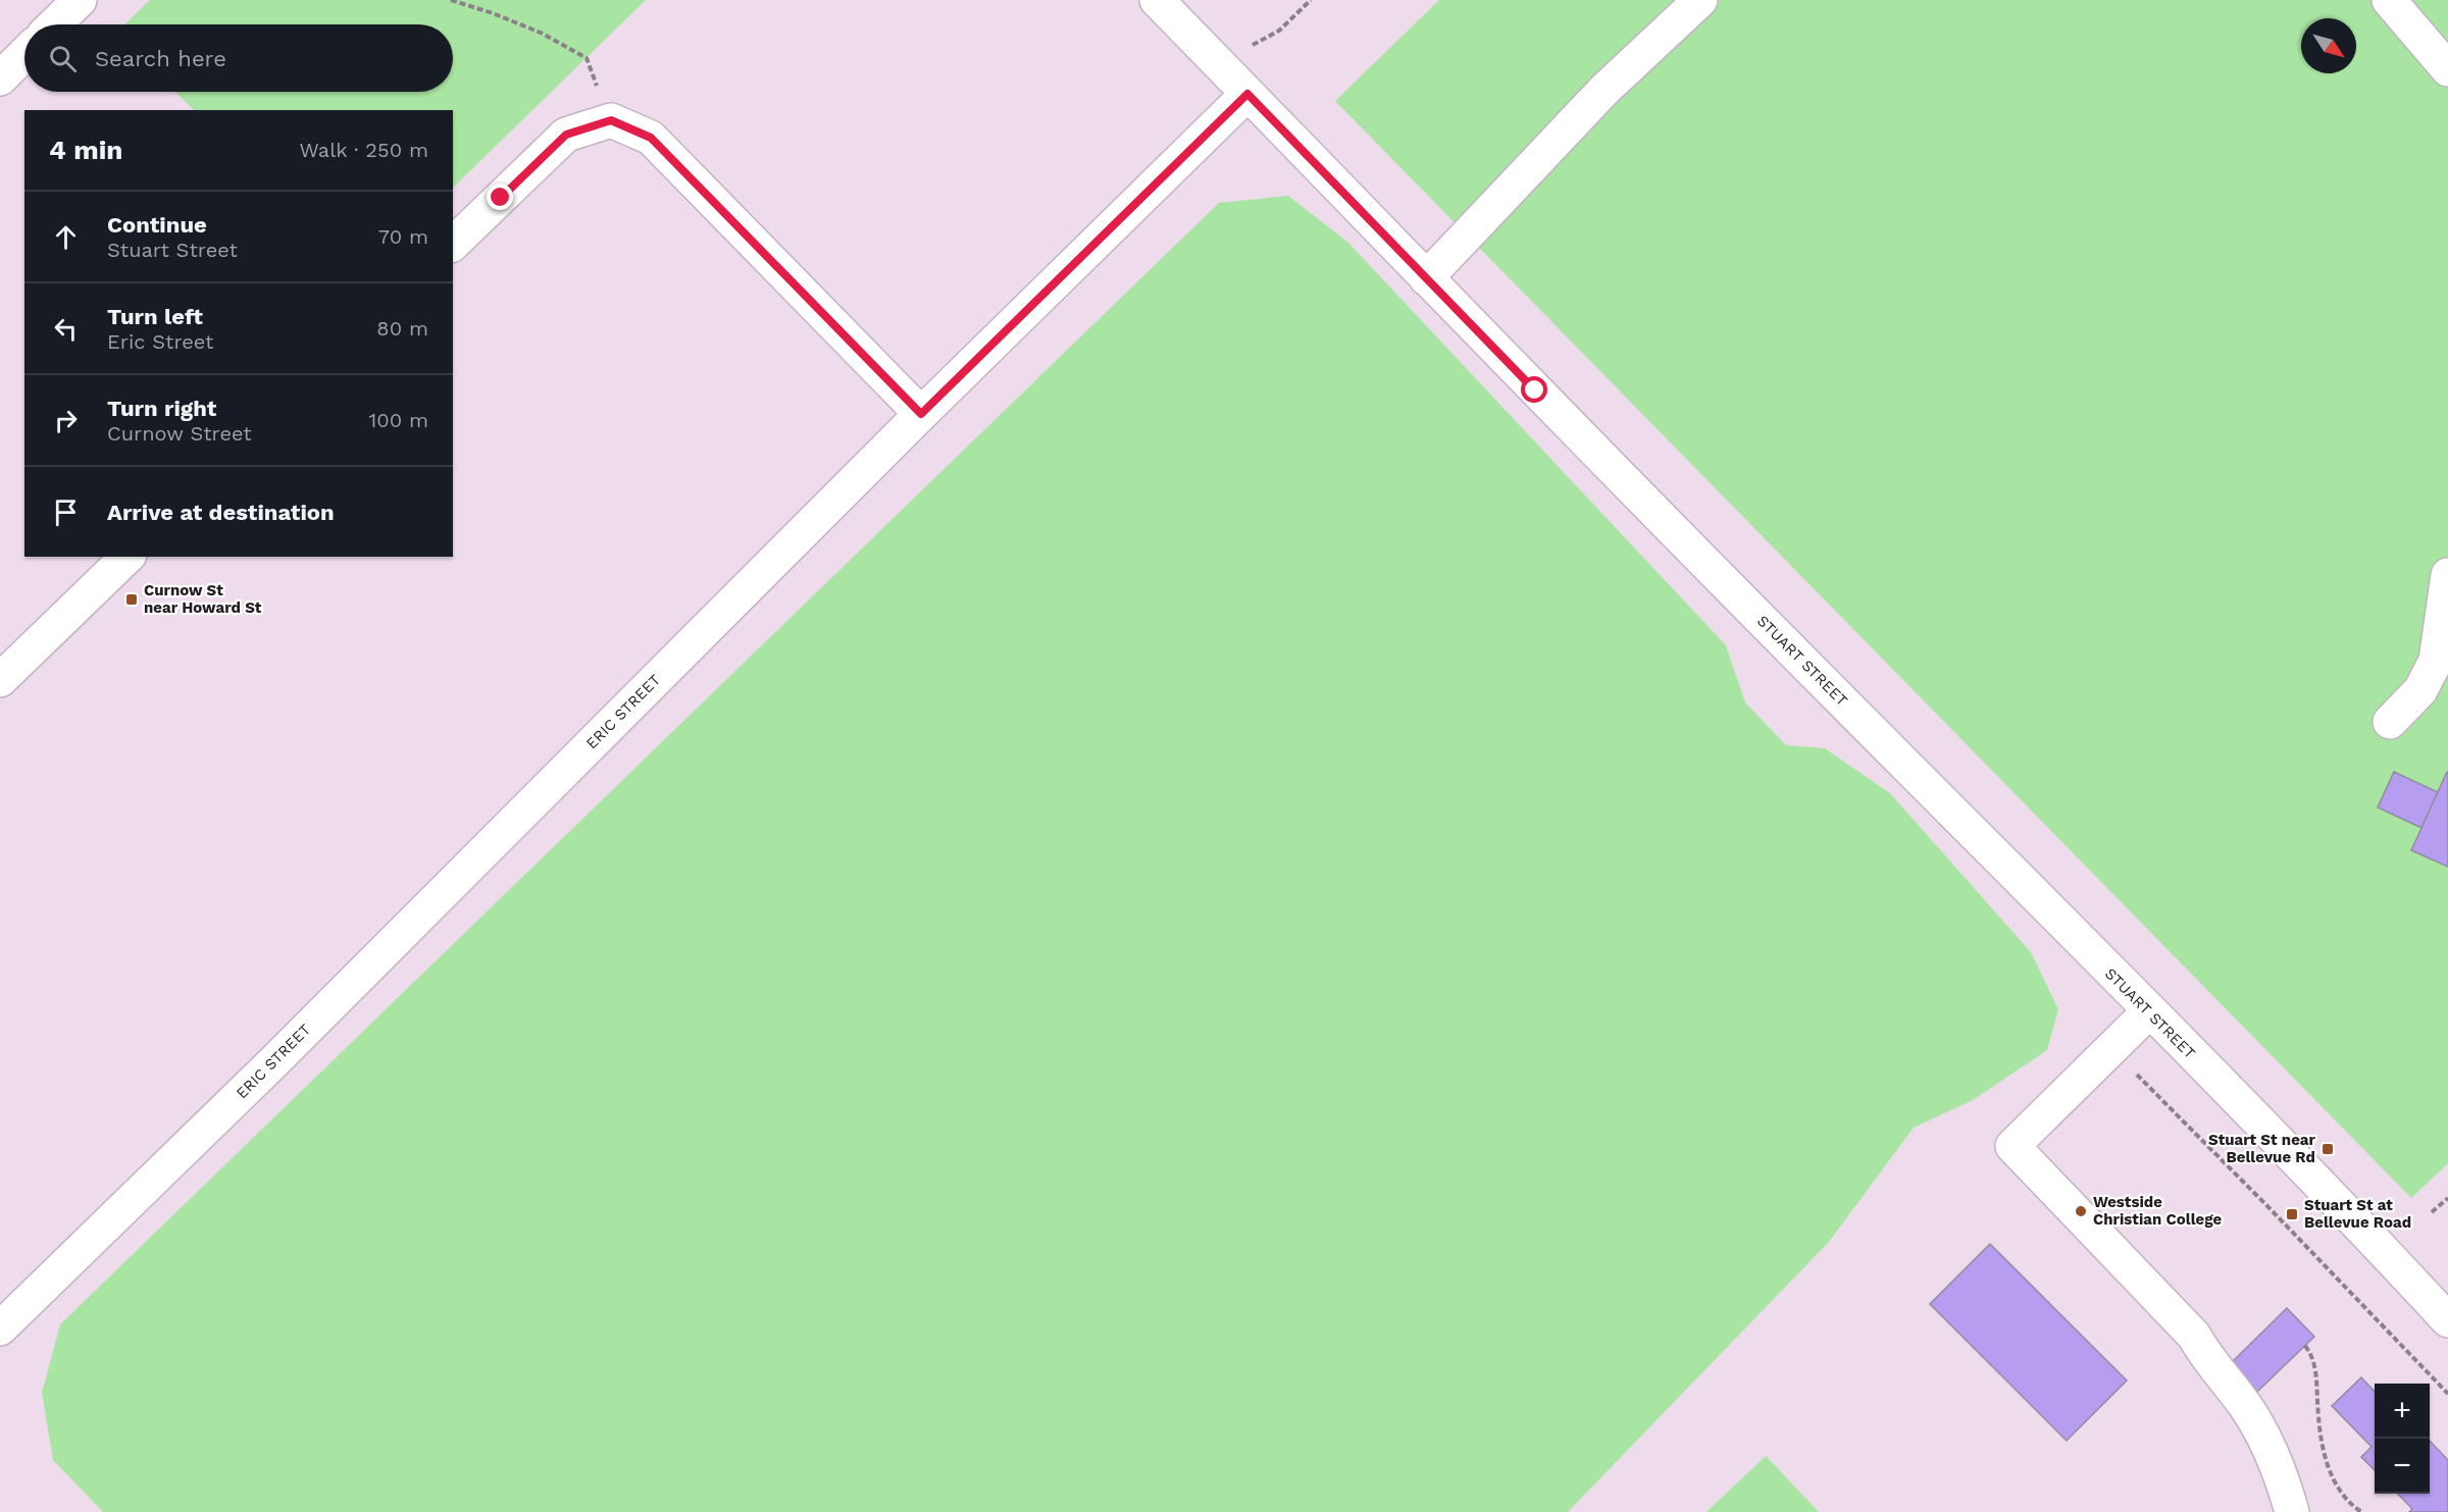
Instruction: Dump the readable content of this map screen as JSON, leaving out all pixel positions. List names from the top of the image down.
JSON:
{
  "streets": {
    "street": ["STUART STREET", "ERIC STREET"]
  },
  "crossings": [
    ["STUART STREET", "ERIC STREET"]
  ],
  "places": {
    "transit": ["Curnow St near Howard St", "Stuart St near Bellevue Rd", "Stuart St at Bellevue Road"],
    "other": ["Westside Christian College"]
  },
  "north": "bottom right",
  "page": {
    "search": "Search here",
    "heading": ["4 min", "Walk · 250 m"],
    "list": [
      ["Continue", "Stuart Street", "70 m"],
      ["Turn left", "Eric Street", "80 m"],
      ["Turn right", "Curnow Street", "100 m"],
      "Arrive at destination"
    ],
    "map_buttons": ["+", "−"]
  }
}
